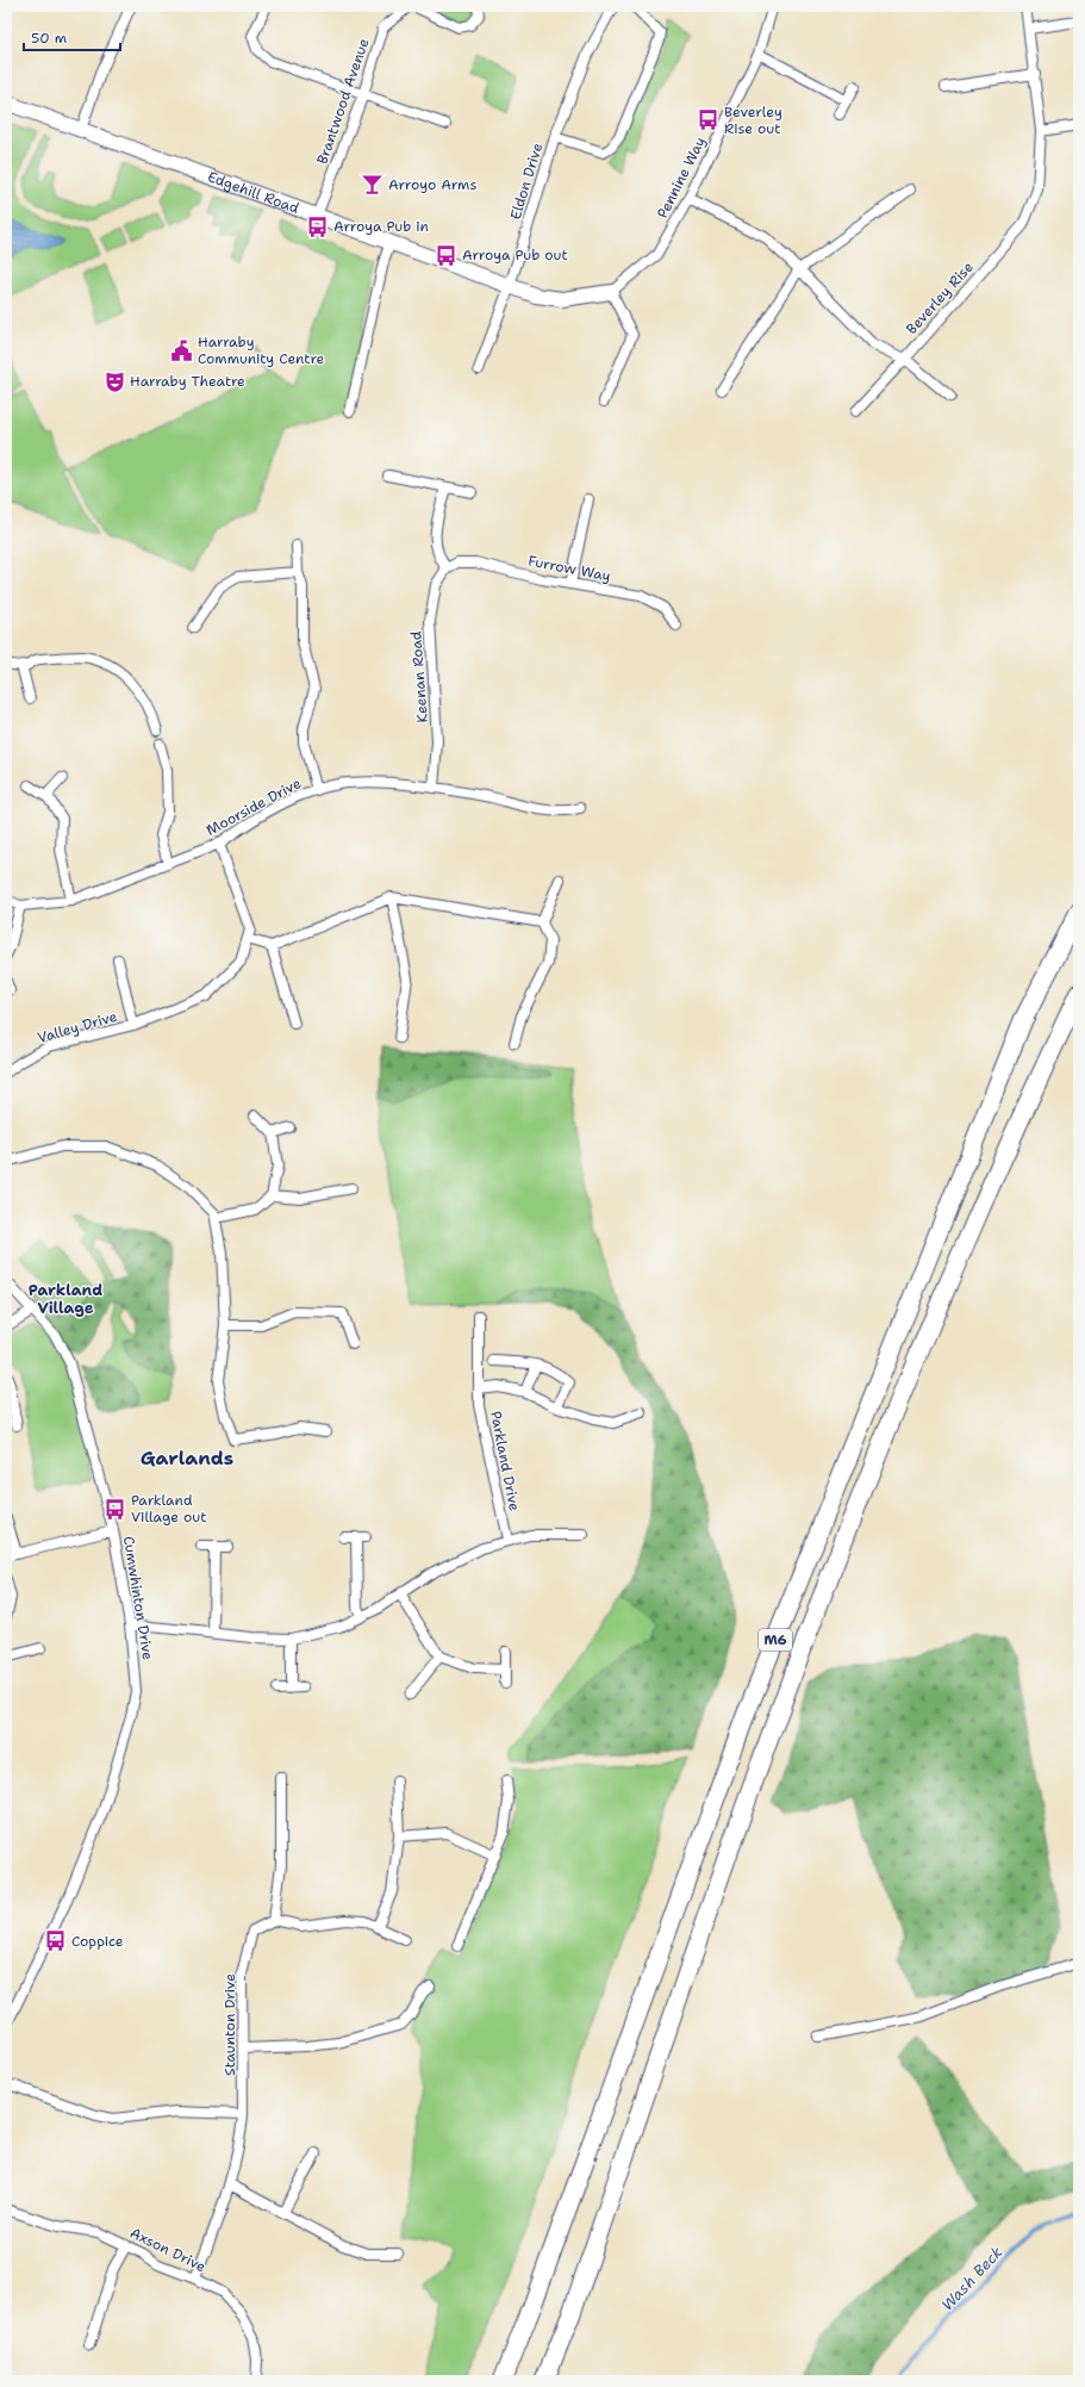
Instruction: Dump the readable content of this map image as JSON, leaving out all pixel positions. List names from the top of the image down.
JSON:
{
  "streets": {
    "highway": ["M6"],
    "street": [
      "Brantwood Avenue",
      "Pennine Way",
      "Eldon Drive",
      "Edgehill Road",
      "Beverley Rise",
      "Furrow Way",
      "Keenan Road",
      "Moorside Drive",
      "Valley Drive",
      "Parkland Drive",
      "Cumwhinton Drive",
      "Staunton Drive",
      "Axson Drive"
    ]
  },
  "crossings": [
    ["Brantwood Avenue", "Edgehill Road"],
    ["Pennine Way", "Edgehill Road"],
    ["Eldon Drive", "Edgehill Road"],
    ["Furrow Way", "Keenan Road"],
    ["Keenan Road", "Moorside Drive"],
    ["Moorside Drive", "Valley Drive"],
    ["Staunton Drive", "Axson Drive"]
  ],
  "districts": ["Parkland Village", "Garlands"],
  "water": ["Wash Beck"],
  "places": {
    "bus stop": [
      "Beverley Rise out",
      "Arroya Pub in",
      "Arroya Pub out",
      "Parkland Village out",
      "Coppice"
    ],
    "bar": ["Arroyo Arms"],
    "public building": ["Harraby Community Centre"],
    "theatre": ["Harraby Theatre"]
  },
  "scale_bar": "50 m"
}
